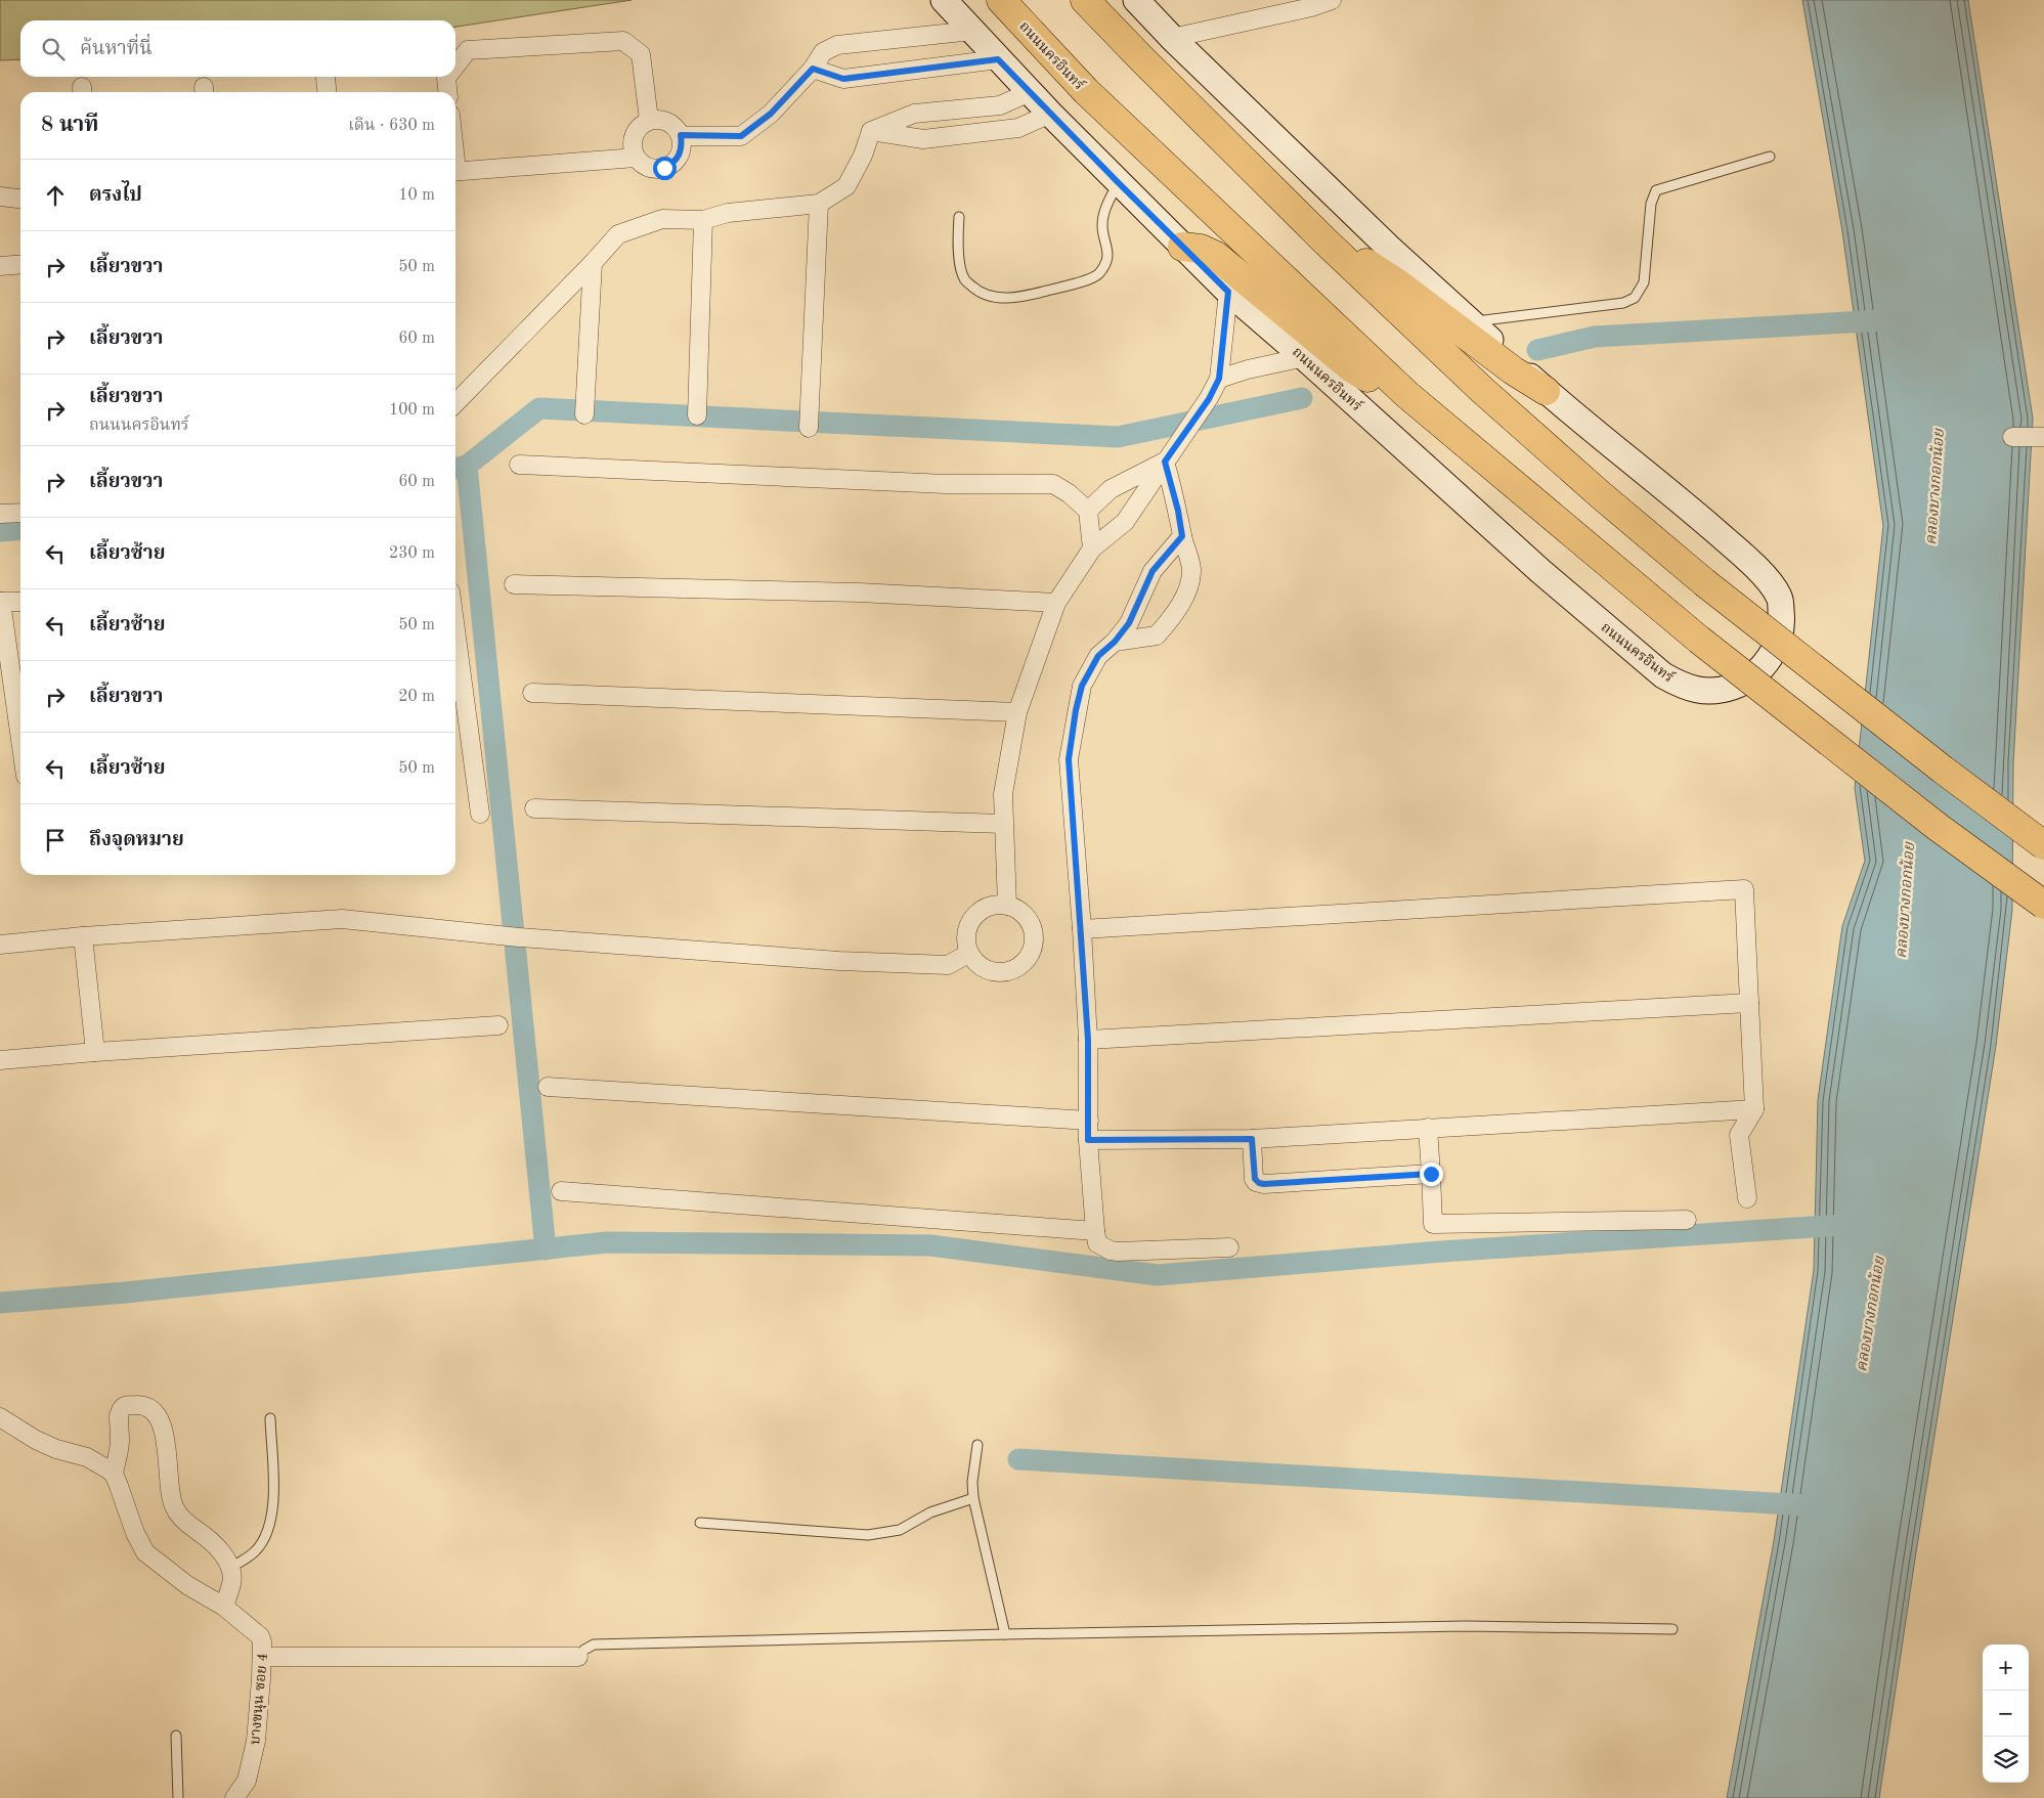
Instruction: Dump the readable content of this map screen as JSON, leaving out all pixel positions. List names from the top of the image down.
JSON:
{
  "streets": {
    "main road": ["ถนนนครอินทร์"],
    "street": ["บางขนุน ซอย 4"]
  },
  "water": ["คลองบางกอกน้อย"],
  "page": {
    "search": "ค้นหาที่นี่",
    "heading": ["8 นาที", "เดิน · 630 m"],
    "list": [
      ["ตรงไป", "10 m"],
      ["เลี้ยวขวา", "50 m"],
      ["เลี้ยวขวา", "60 m"],
      ["เลี้ยวขวา", "ถนนนครอินทร์", "100 m"],
      ["เลี้ยวขวา", "60 m"],
      ["เลี้ยวซ้าย", "230 m"],
      ["เลี้ยวซ้าย", "50 m"],
      ["เลี้ยวขวา", "20 m"],
      ["เลี้ยวซ้าย", "50 m"],
      "ถึงจุดหมาย"
    ],
    "map_buttons": ["+", "−"]
  }
}
